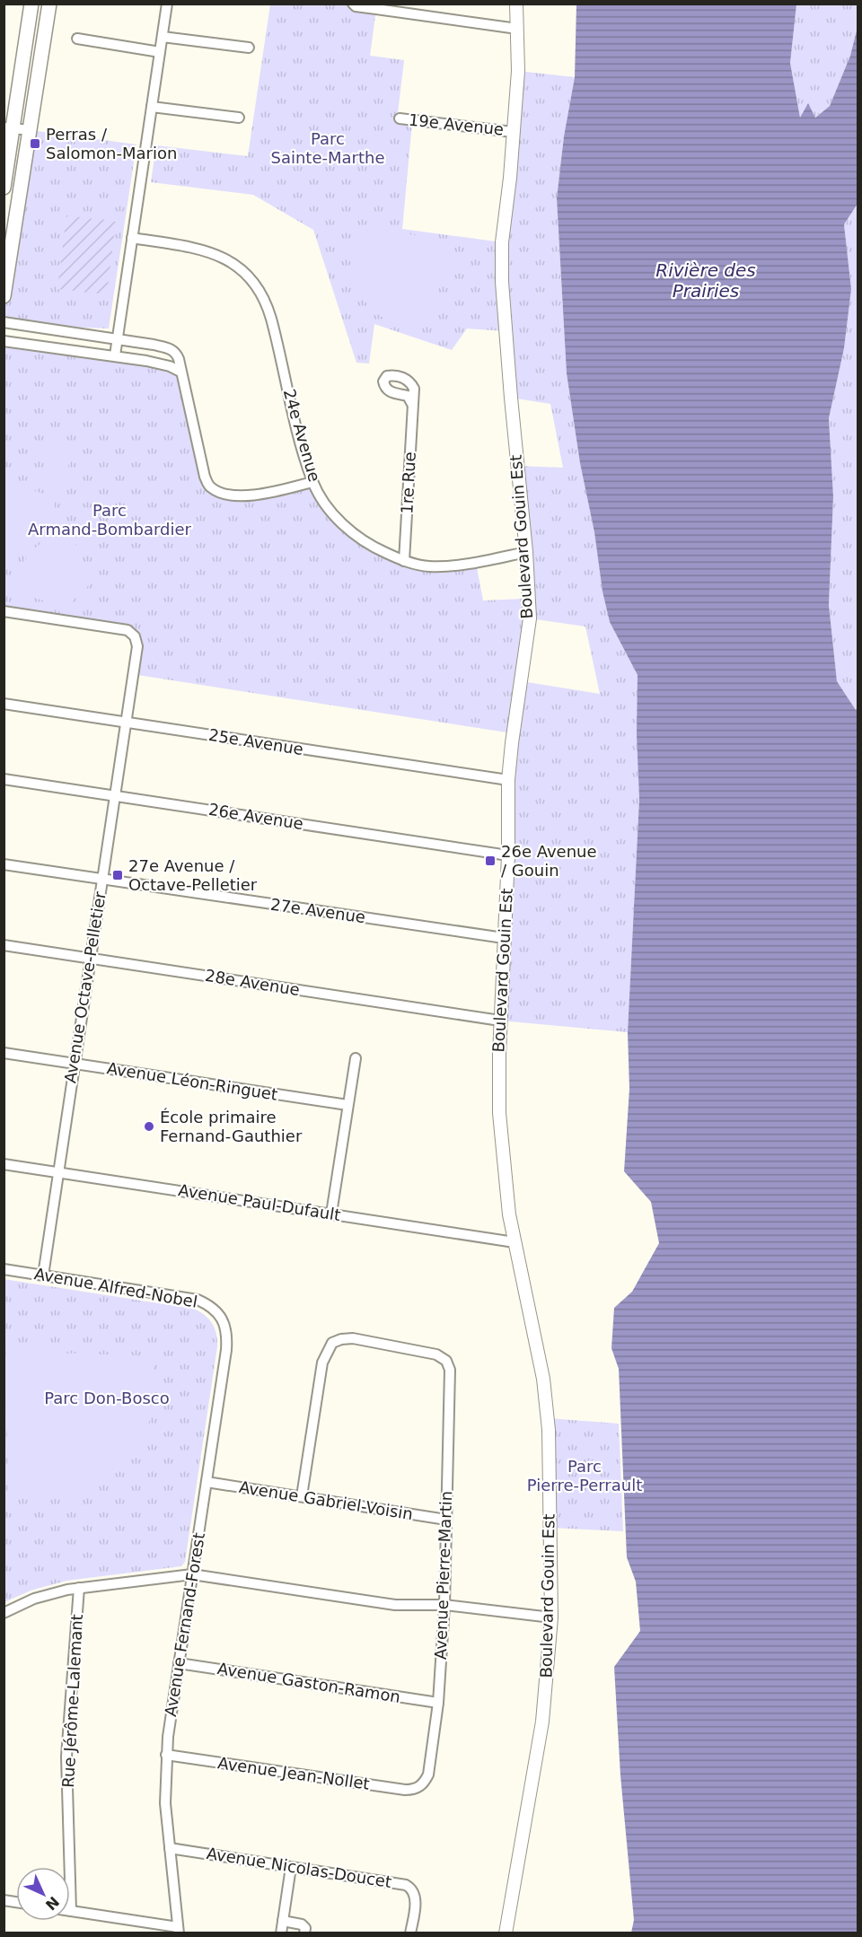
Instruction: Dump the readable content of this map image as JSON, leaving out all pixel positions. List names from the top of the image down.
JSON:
{
  "streets": {
    "street": [
      "19e Avenue",
      "24e Avenue",
      "1re Rue",
      "Boulevard Gouin Est",
      "25e Avenue",
      "26e Avenue",
      "27e Avenue",
      "28e Avenue",
      "Avenue Octave-Pelletier",
      "Avenue Léon-Ringuet",
      "Avenue Paul-Dufault",
      "Avenue Alfred-Nobel",
      "Avenue Gabriel-Voisin",
      "Avenue Pierre-Martin",
      "Avenue Fernand-Forest",
      "Avenue Gaston-Ramon",
      "Rue Jérôme-Lalemant",
      "Avenue Jean-Nollet",
      "Avenue Nicolas-Doucet"
    ]
  },
  "crossings": [
    ["19e Avenue", "Boulevard Gouin Est"],
    ["24e Avenue", "1re Rue"],
    ["24e Avenue", "Boulevard Gouin Est"],
    ["Boulevard Gouin Est", "25e Avenue"],
    ["Boulevard Gouin Est", "26e Avenue"],
    ["Boulevard Gouin Est", "27e Avenue"],
    ["Boulevard Gouin Est", "28e Avenue"],
    ["Boulevard Gouin Est", "Avenue Paul-Dufault"],
    ["25e Avenue", "Avenue Octave-Pelletier"],
    ["26e Avenue", "Avenue Octave-Pelletier"],
    ["27e Avenue", "Avenue Octave-Pelletier"],
    ["28e Avenue", "Avenue Octave-Pelletier"],
    ["Avenue Octave-Pelletier", "Avenue Léon-Ringuet"],
    ["Avenue Octave-Pelletier", "Avenue Paul-Dufault"],
    ["Avenue Octave-Pelletier", "Avenue Alfred-Nobel"],
    ["Avenue Alfred-Nobel", "Avenue Fernand-Forest"],
    ["Avenue Gabriel-Voisin", "Avenue Pierre-Martin"],
    ["Avenue Gabriel-Voisin", "Avenue Fernand-Forest"],
    ["Avenue Pierre-Martin", "Avenue Gaston-Ramon"],
    ["Avenue Pierre-Martin", "Avenue Jean-Nollet"],
    ["Avenue Fernand-Forest", "Avenue Gaston-Ramon"],
    ["Avenue Fernand-Forest", "Avenue Jean-Nollet"],
    ["Avenue Fernand-Forest", "Avenue Nicolas-Doucet"]
  ],
  "water": ["Rivière des Prairies"],
  "parks": [
    "Parc Sainte-Marthe",
    "Parc Armand-Bombardier",
    "Parc Don-Bosco",
    "Parc Pierre-Perrault"
  ],
  "places": {
    "transit": ["Perras / Salomon-Marion", "26e Avenue / Gouin", "27e Avenue / Octave-Pelletier"],
    "other": ["École primaire Fernand-Gauthier"]
  },
  "north": "bottom right"
}
